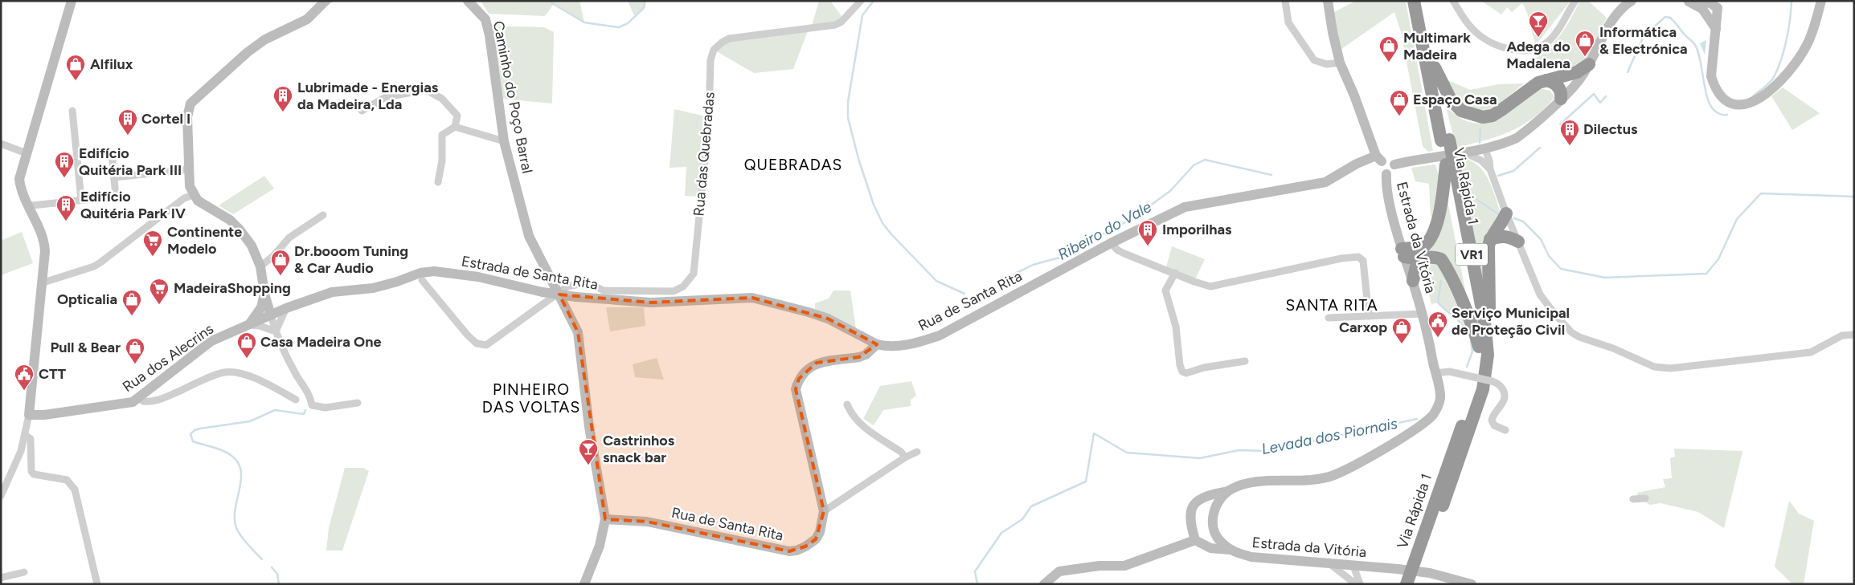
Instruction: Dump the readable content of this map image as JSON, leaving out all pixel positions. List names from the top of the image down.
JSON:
{
  "streets": {
    "highway": ["Via Rápida 1", "VR1"],
    "street": [
      "Caminho do Poço Barral",
      "Rua das Quebradas",
      "Estrada da Vitória",
      "Estrada de Santa Rita",
      "Rua de Santa Rita",
      "Rua dos Alecrins"
    ]
  },
  "crossings": [
    ["Caminho do Poço Barral", "Rua das Quebradas"],
    ["Caminho do Poço Barral", "Rua de Santa Rita"],
    ["Estrada da Vitória", "Rua de Santa Rita"],
    ["Estrada de Santa Rita", "Rua de Santa Rita"],
    ["Estrada de Santa Rita", "Rua dos Alecrins"]
  ],
  "districts": ["QUEBRADAS", "SANTA RITA", "PINHEIRO DAS VOLTAS"],
  "water": ["Ribeiro do Vale", "Levada dos Piornais"],
  "places": {
    "bar": ["Adega do Madalena", "Castrinhos snack bar"],
    "shop": [
      "Informática & Electrónica",
      "Multimark Madeira",
      "Alfilux",
      "Espaço Casa",
      "Dr.booom Tuning & Car Audio",
      "Opticalia",
      "Carxop",
      "Casa Madeira One",
      "Pull & Bear"
    ],
    "building": [
      "Lubrimade - Energias da Madeira, Lda",
      "Cortel I",
      "Dilectus",
      "Edifício Quitéria Park III",
      "Edifício Quitéria Park IV",
      "Imporilhas"
    ],
    "supermarket": ["Continente Modelo", "MadeiraShopping"],
    "public building": ["Serviço Municipal de Proteção Civil", "CTT"]
  }
}
